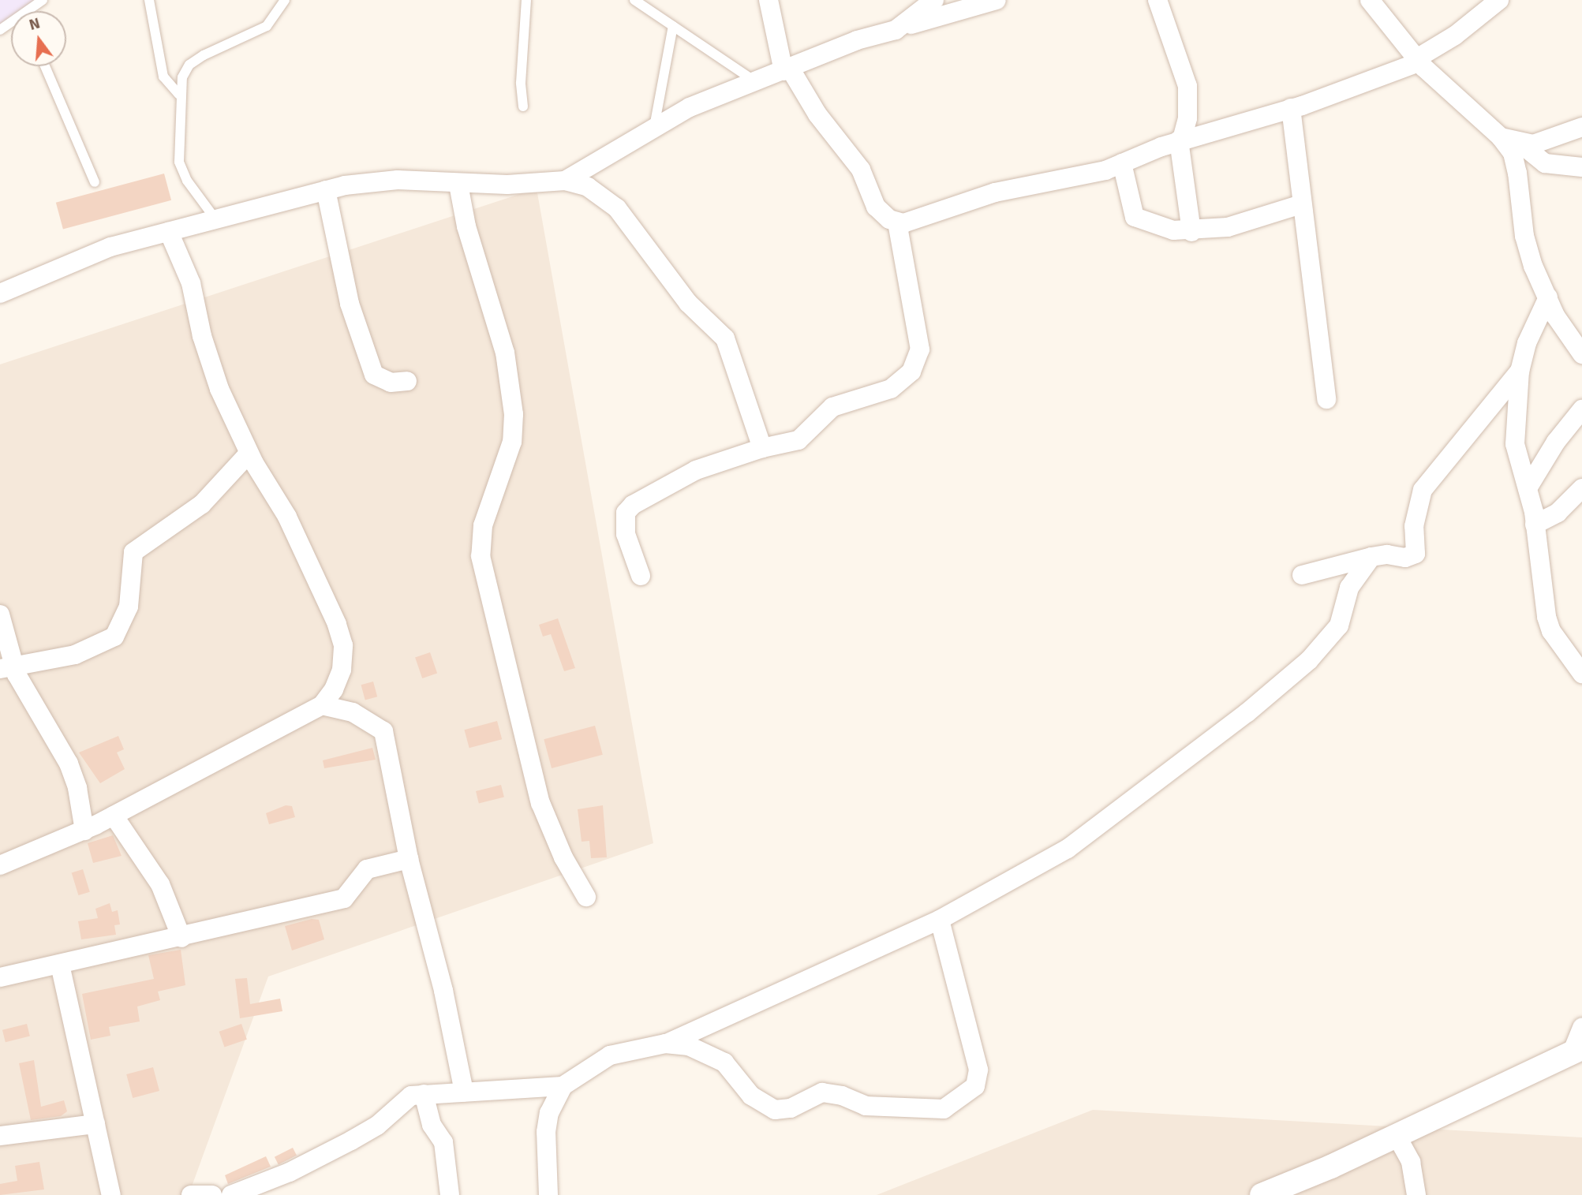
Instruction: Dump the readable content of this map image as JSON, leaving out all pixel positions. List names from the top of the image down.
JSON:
{
  "north": "top"
}
